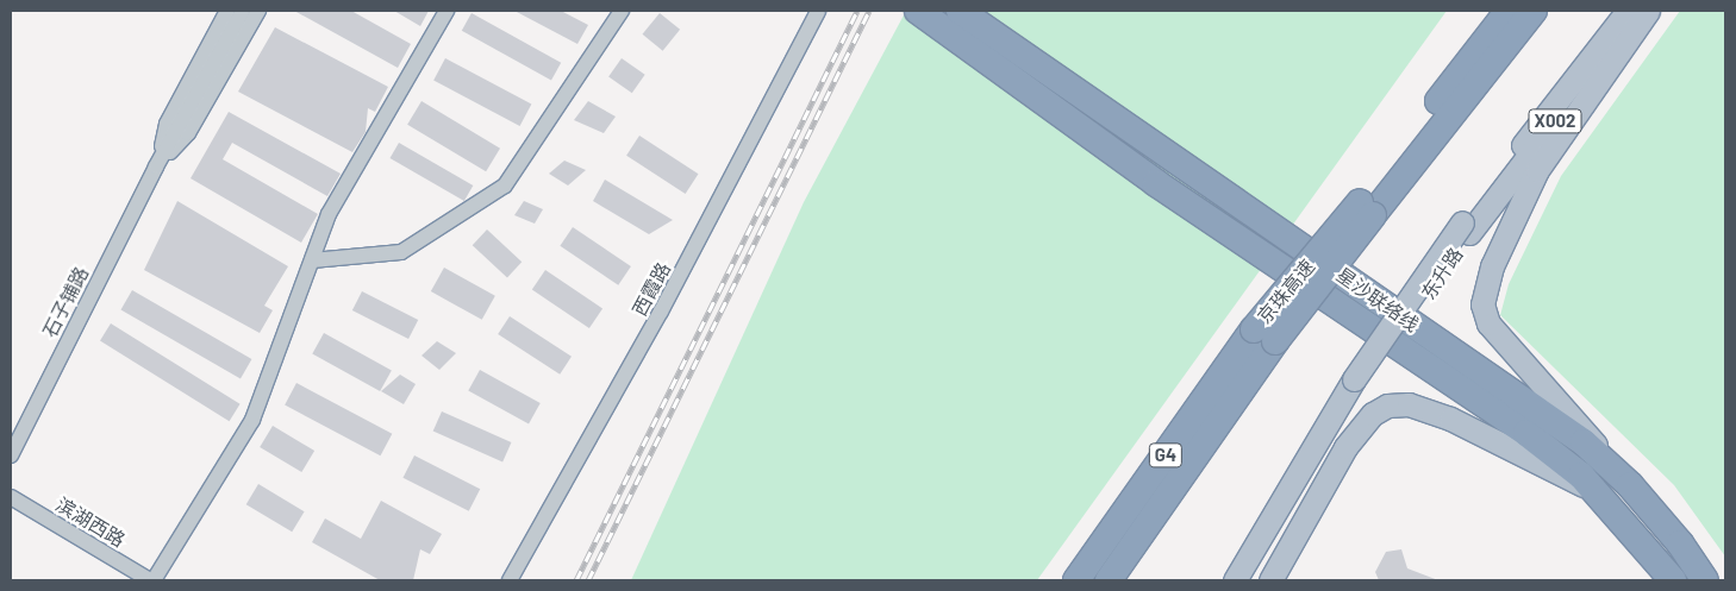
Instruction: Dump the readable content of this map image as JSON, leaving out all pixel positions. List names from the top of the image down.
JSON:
{
  "streets": {
    "highway": ["京珠高速", "星沙联络线", "G4"],
    "main road": ["X002", "东升路"],
    "street": ["西霞路", "石子铺路", "滨湖西路"]
  }
}
